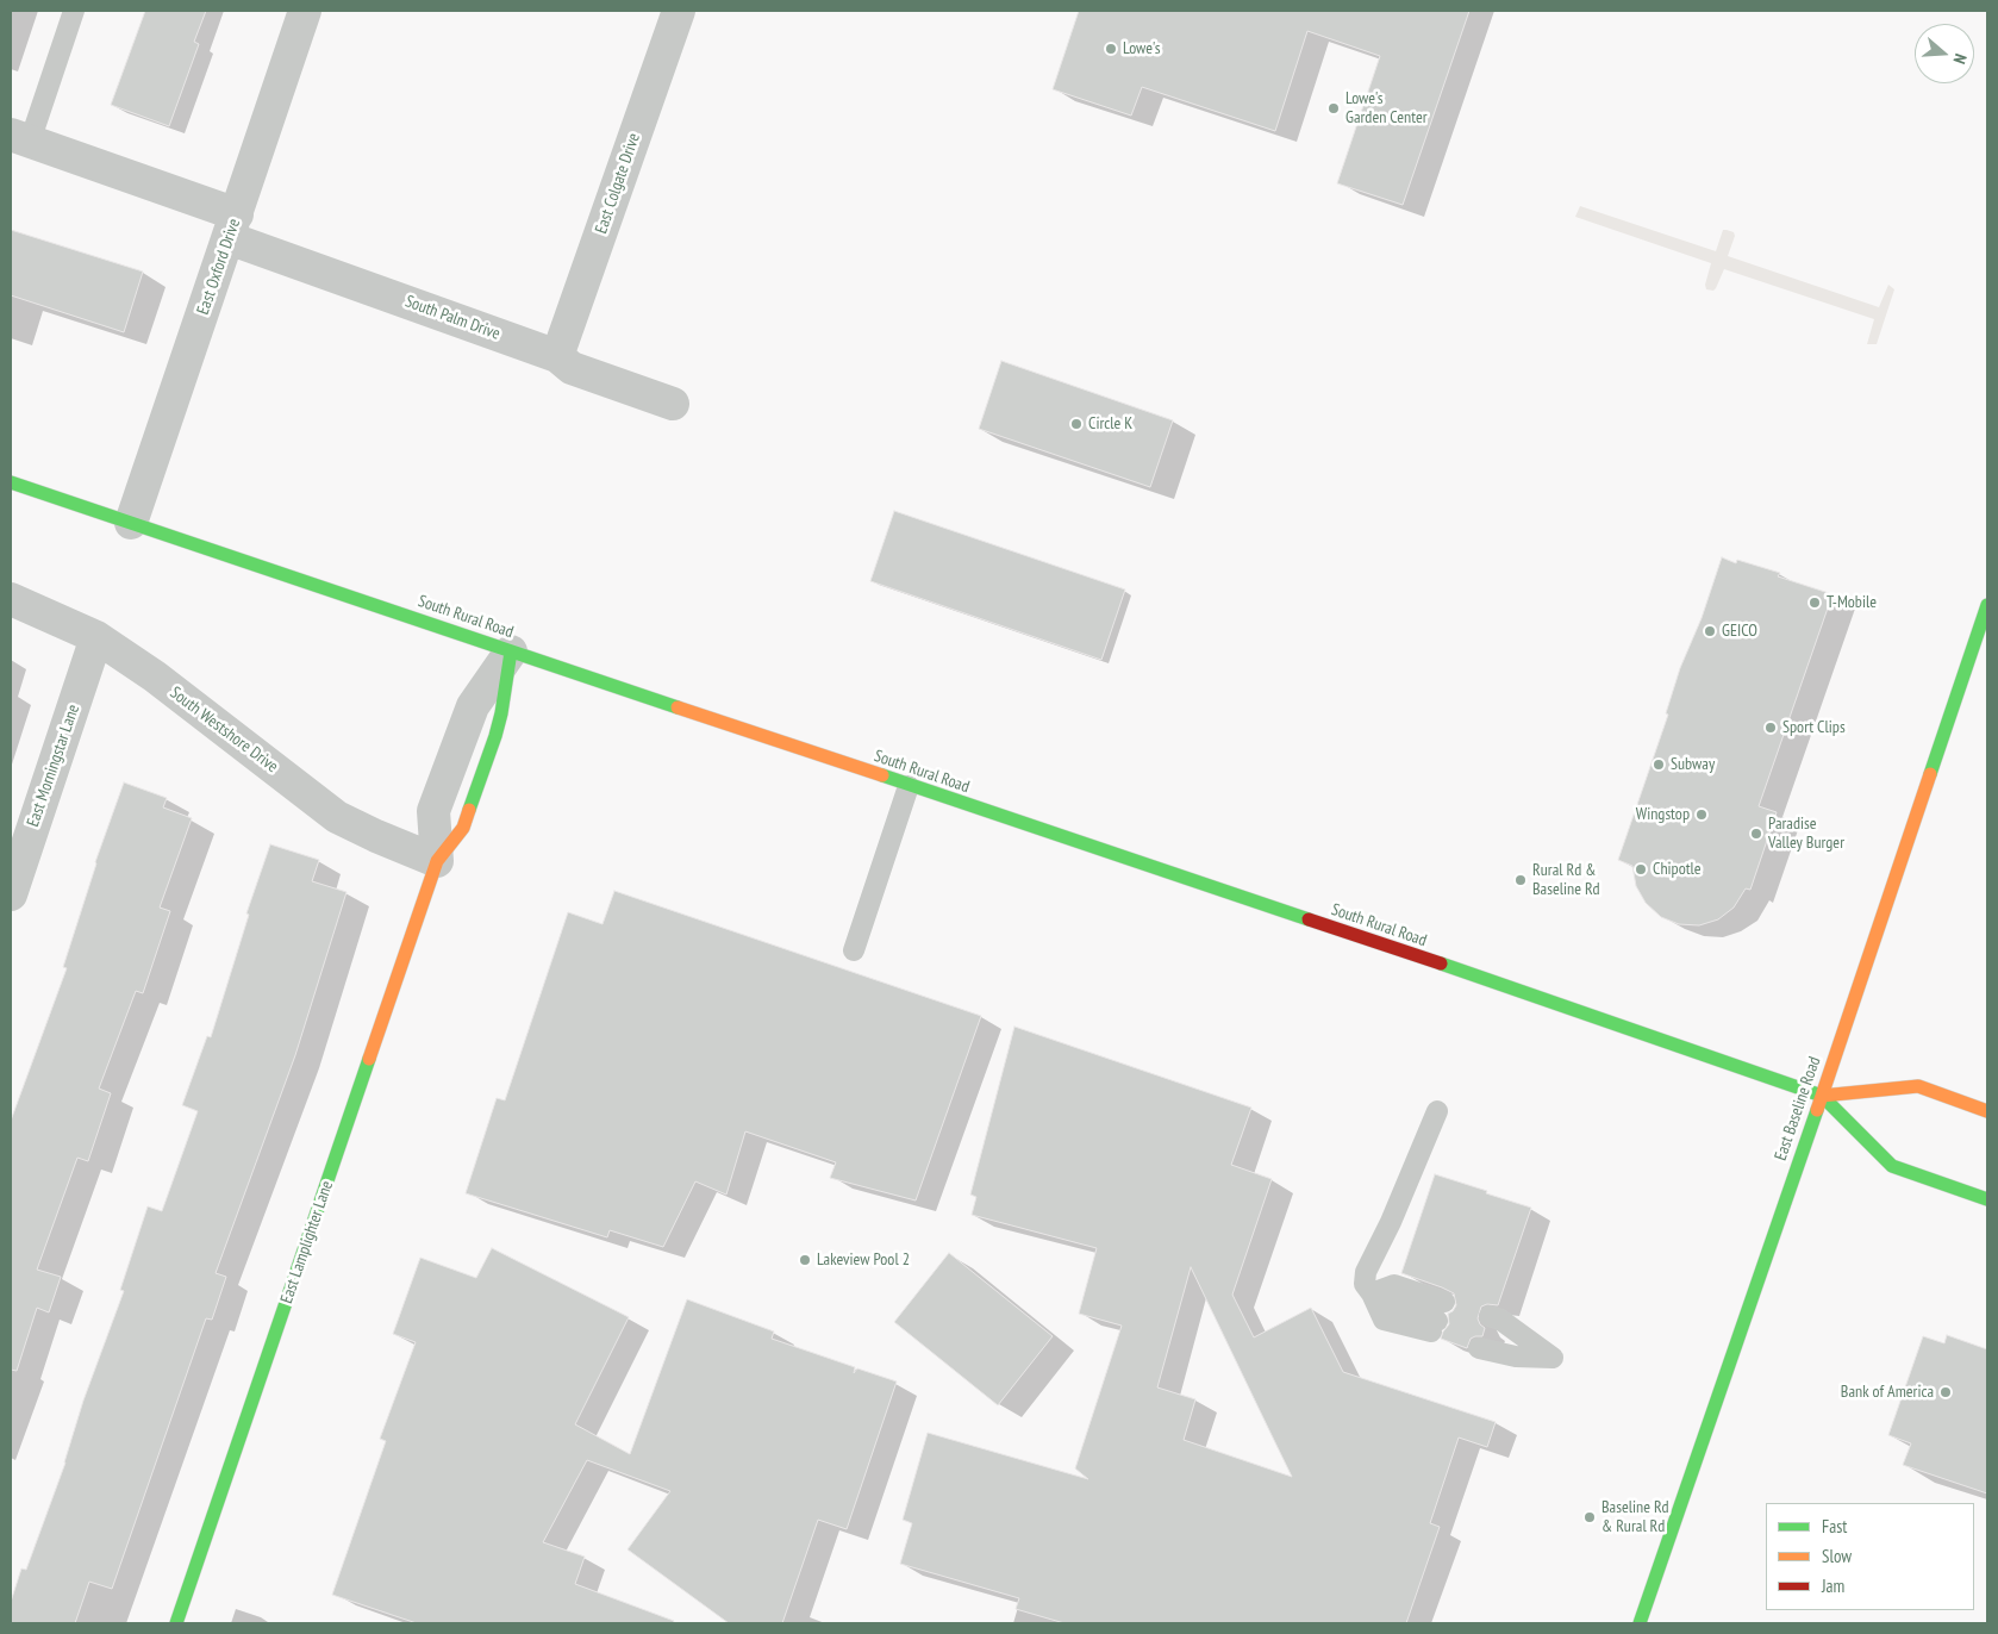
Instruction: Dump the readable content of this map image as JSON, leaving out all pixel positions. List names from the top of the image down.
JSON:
{
  "streets": {
    "main road": ["South Rural Road", "East Baseline Road", "East Lamplighter Lane"],
    "street": [
      "East Colgate Drive",
      "East Oxford Drive",
      "South Palm Drive",
      "South Westshore Drive",
      "East Morningstar Lane"
    ]
  },
  "crossings": [
    ["East Colgate Drive", "South Palm Drive"],
    ["East Oxford Drive", "South Palm Drive"],
    ["East Oxford Drive", "South Rural Road"],
    ["South Rural Road", "East Baseline Road"],
    ["South Rural Road", "East Lamplighter Lane"],
    ["South Westshore Drive", "East Morningstar Lane"],
    ["South Westshore Drive", "East Lamplighter Lane"]
  ],
  "places": [
    "Lowe's",
    "Lowe's Garden Center",
    "Circle K",
    "T-Mobile",
    "GEICO",
    "Sport Clips",
    "Subway",
    "Wingstop",
    "Paradise Valley Burger",
    "Chipotle",
    "Rural Rd & Baseline Rd",
    "Lakeview Pool 2",
    "Bank of America",
    "Baseline Rd & Rural Rd"
  ],
  "legend": ["Fast", "Slow", "Jam"],
  "north": "right"
}
